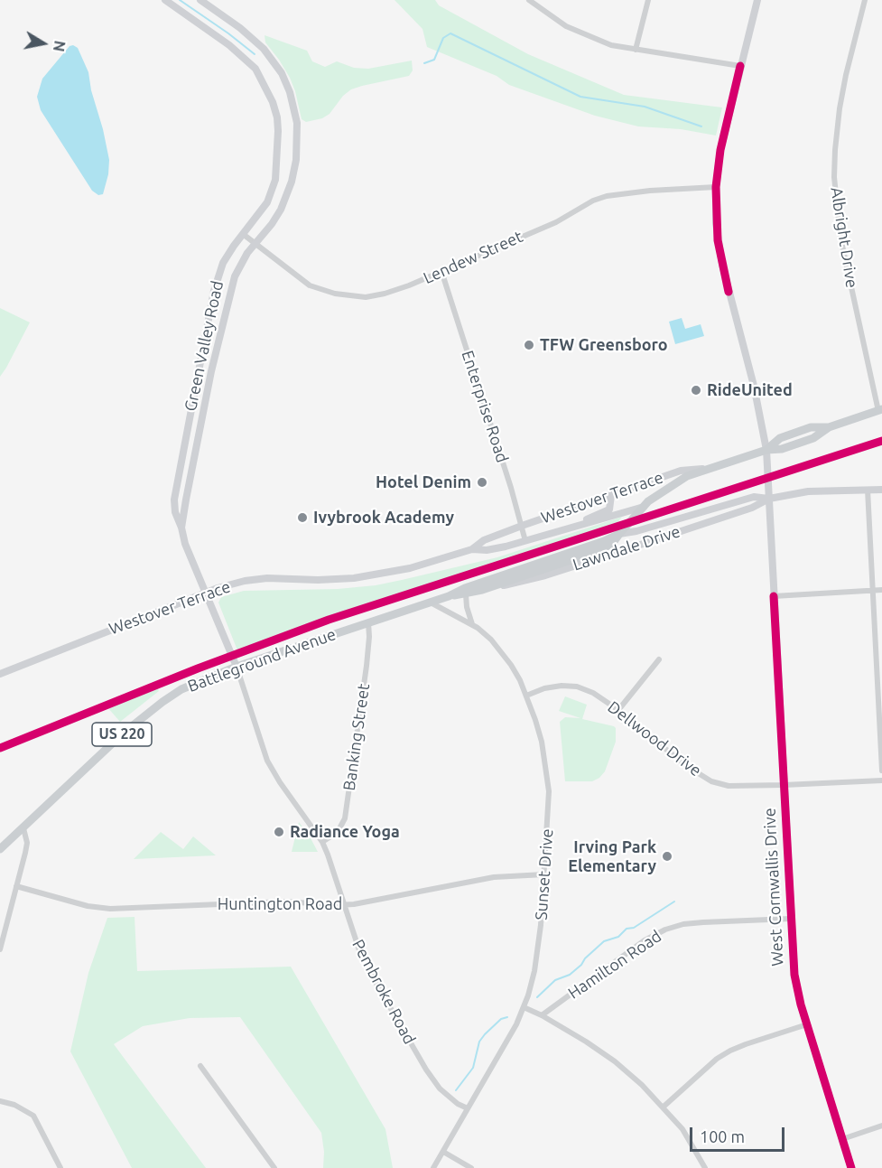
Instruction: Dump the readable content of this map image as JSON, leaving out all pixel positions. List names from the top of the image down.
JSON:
{
  "streets": {
    "main road": [
      "Green Valley Road",
      "Westover Terrace",
      "Lawndale Drive",
      "Battleground Avenue",
      "US 220",
      "West Cornwallis Drive",
      "Pembroke Road"
    ],
    "street": [
      "Albright Drive",
      "Lendew Street",
      "Enterprise Road",
      "Banking Street",
      "Dellwood Drive",
      "Sunset Drive",
      "Huntington Road",
      "Hamilton Road"
    ]
  },
  "crossings": [
    ["Albright Drive", "Battleground Avenue"],
    ["Lendew Street", "Green Valley Road"],
    ["Lendew Street", "Enterprise Road"],
    ["Lendew Street", "West Cornwallis Drive"],
    ["Green Valley Road", "Westover Terrace"],
    ["Green Valley Road", "Pembroke Road"],
    ["Enterprise Road", "Westover Terrace"],
    ["Westover Terrace", "Battleground Avenue"],
    ["Westover Terrace", "Pembroke Road"],
    ["Lawndale Drive", "Battleground Avenue"],
    ["Lawndale Drive", "West Cornwallis Drive"],
    ["Battleground Avenue", "Banking Street"],
    ["Battleground Avenue", "Sunset Drive"],
    ["Battleground Avenue", "West Cornwallis Drive"],
    ["Battleground Avenue", "Pembroke Road"],
    ["Banking Street", "Pembroke Road"],
    ["Dellwood Drive", "Sunset Drive"],
    ["Dellwood Drive", "West Cornwallis Drive"],
    ["Sunset Drive", "Huntington Road"],
    ["Sunset Drive", "Pembroke Road"],
    ["West Cornwallis Drive", "Hamilton Road"],
    ["Huntington Road", "Pembroke Road"]
  ],
  "places": [
    "TFW Greensboro",
    "RideUnited",
    "Hotel Denim",
    "Ivybrook Academy",
    "Radiance Yoga",
    "Irving Park Elementary"
  ],
  "scale_bar": "100 m",
  "north": "right"
}
